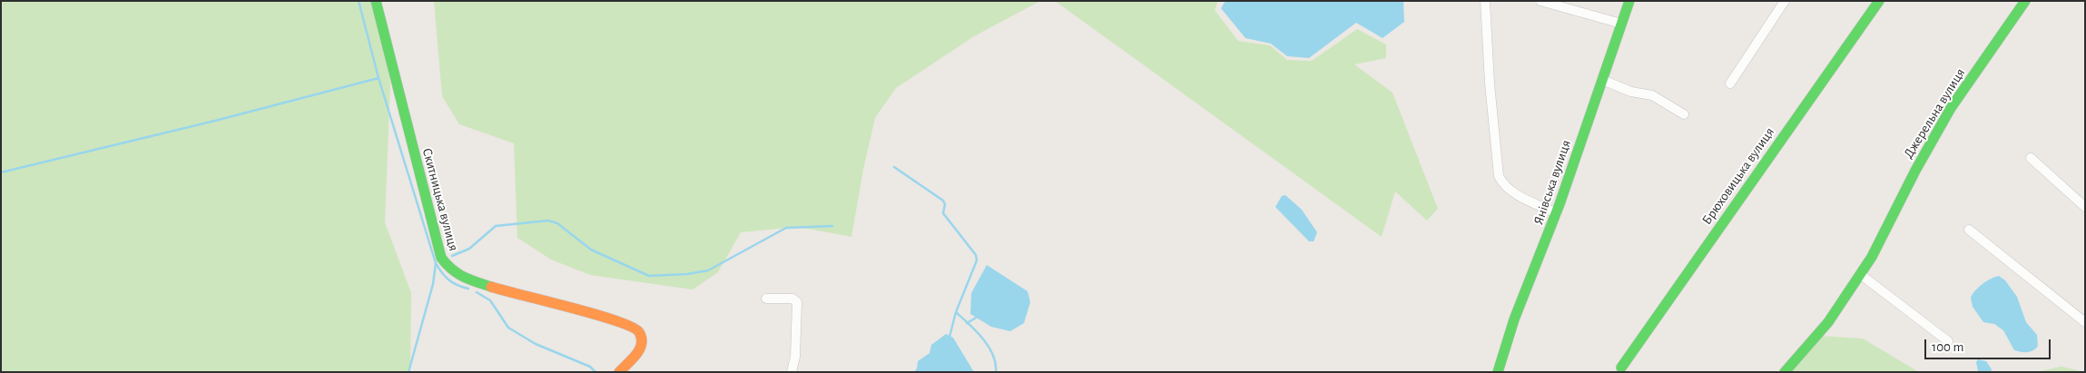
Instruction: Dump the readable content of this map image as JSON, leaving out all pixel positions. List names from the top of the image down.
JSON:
{
  "streets": {
    "street": [
      "Джерельна вулиця",
      "Брюховицька вулиця",
      "Янівська вулиця",
      "Скитницька вулиця"
    ]
  },
  "scale_bar": "100 m"
}
